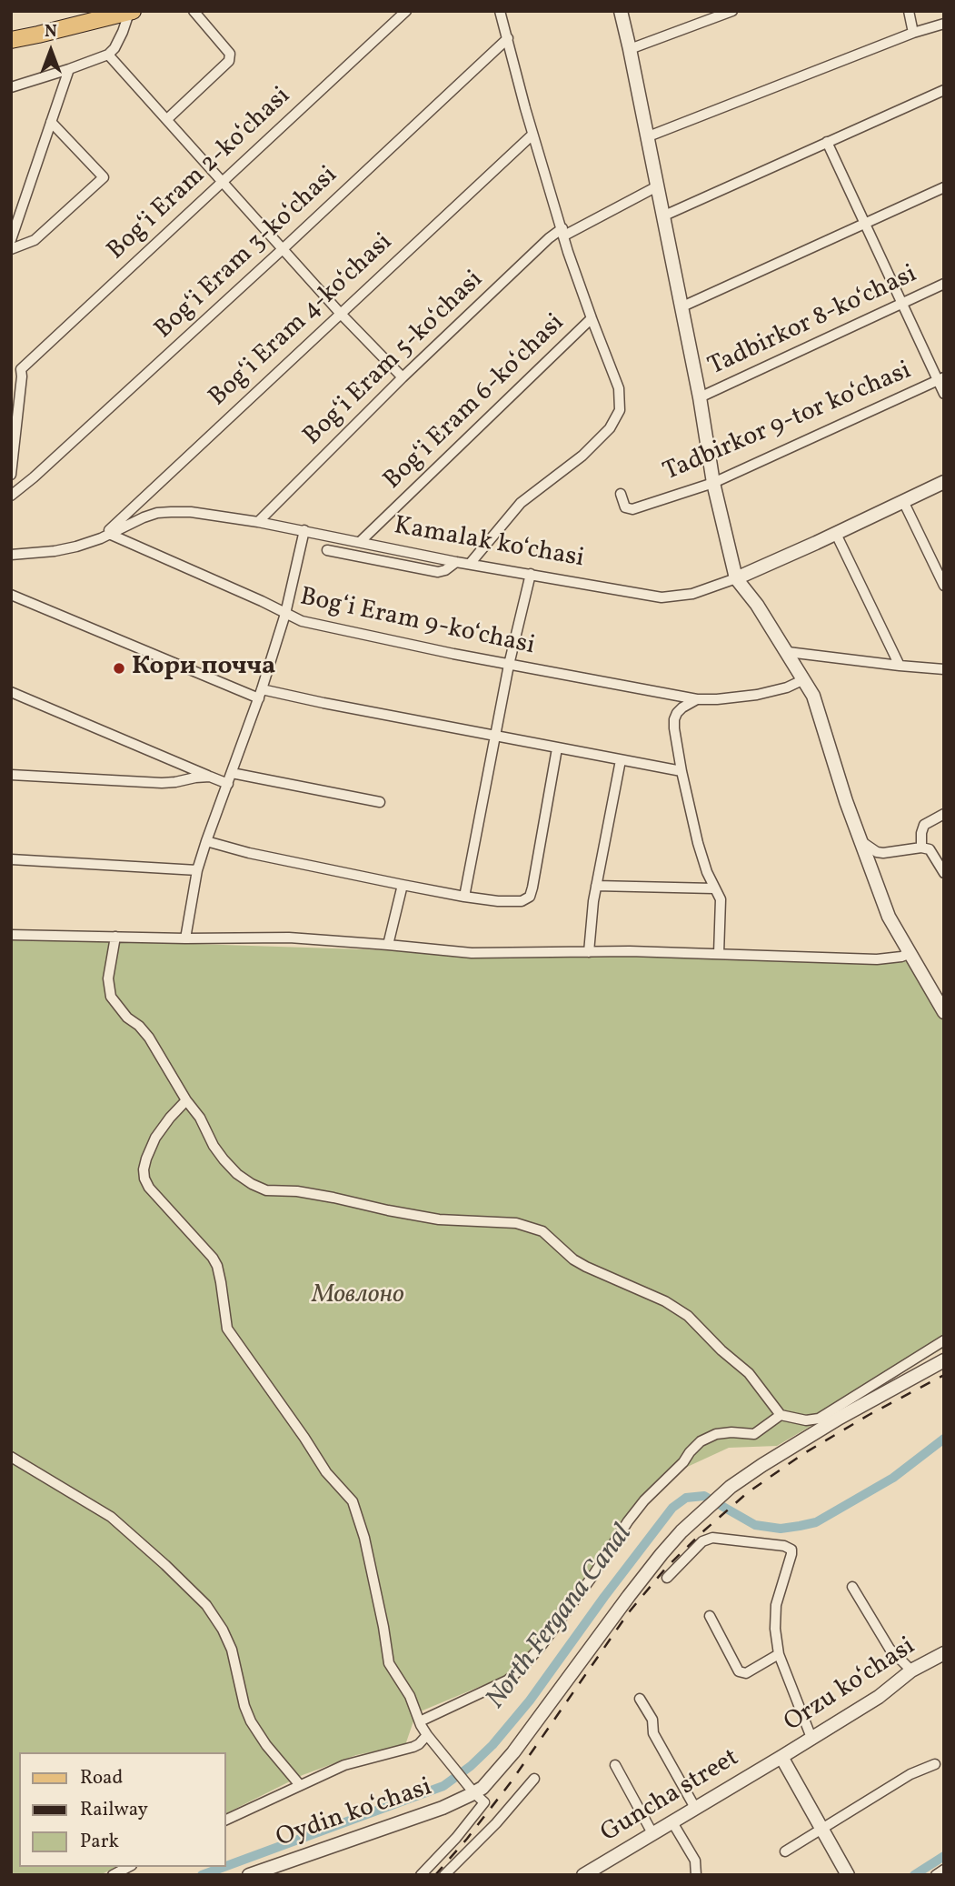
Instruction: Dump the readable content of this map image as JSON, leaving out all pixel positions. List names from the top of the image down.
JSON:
{
  "streets": {
    "street": [
      "Bogʻi Eram 2-koʻchasi",
      "Bogʻi Eram 3-koʻchasi",
      "Bogʻi Eram 4-koʻchasi",
      "Tadbirkor 8-koʻchasi",
      "Bogʻi Eram 5-koʻchasi",
      "Bogʻi Eram 6-koʻchasi",
      "Tadbirkor 9-tor koʻchasi",
      "Kamalak koʻchasi",
      "Bogʻi Eram 9-koʻchasi",
      "Orzu koʻchasi",
      "Guncha street",
      "Oydin koʻchasi"
    ]
  },
  "crossings": [
    ["Bogʻi Eram 4-koʻchasi", "Kamalak koʻchasi"],
    ["Bogʻi Eram 5-koʻchasi", "Kamalak koʻchasi"],
    ["Bogʻi Eram 6-koʻchasi", "Kamalak koʻchasi"],
    ["Orzu koʻchasi", "Guncha street"]
  ],
  "water": ["North Fergana Canal"],
  "parks": ["Мовлоно"],
  "places": ["Кори почча"],
  "legend": ["Road", "Railway", "Park"],
  "north": "top"
}
